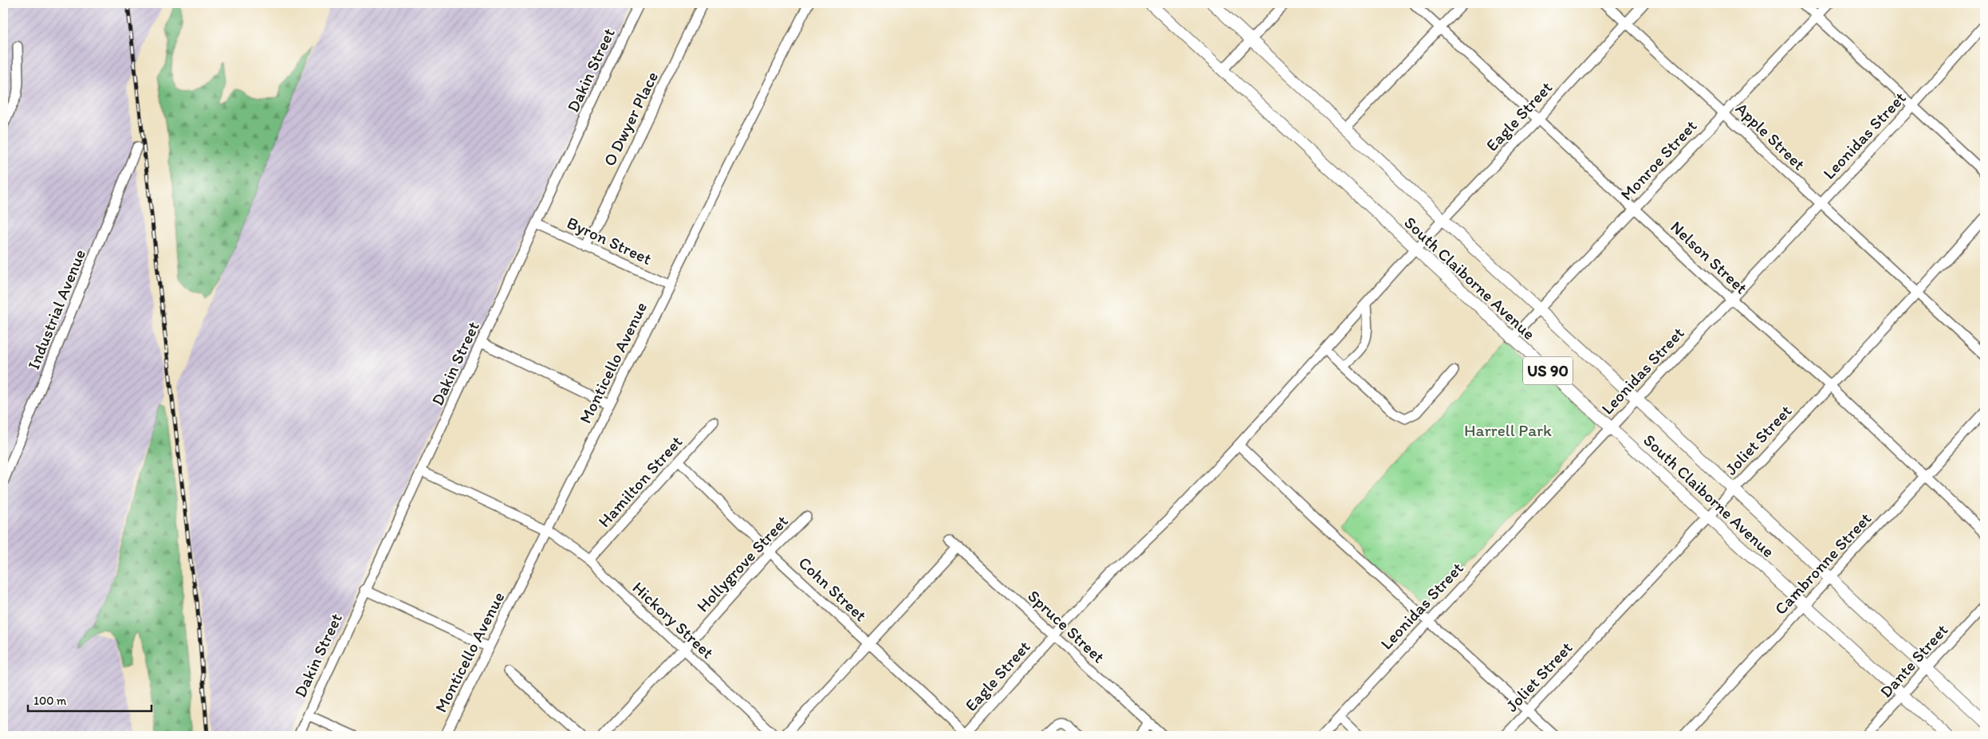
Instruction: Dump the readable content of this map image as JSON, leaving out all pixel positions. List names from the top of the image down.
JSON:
{
  "streets": {
    "main road": ["South Claiborne Avenue", "US 90"],
    "street": [
      "Dakin Street",
      "Eagle Street",
      "O Dwyer Place",
      "Leonidas Street",
      "Apple Street",
      "Monroe Street",
      "Byron Street",
      "Nelson Street",
      "Industrial Avenue",
      "Monticello Avenue",
      "Joliet Street",
      "Hamilton Street",
      "Hollygrove Street",
      "Cambronne Street",
      "Cohn Street",
      "Hickory Street",
      "Spruce Street",
      "Dante Street"
    ]
  },
  "crossings": [
    ["Dakin Street", "Byron Street"],
    ["Dakin Street", "Hickory Street"],
    ["Eagle Street", "Apple Street"],
    ["Eagle Street", "Nelson Street"],
    ["Eagle Street", "South Claiborne Avenue"],
    ["Eagle Street", "Cohn Street"],
    ["Eagle Street", "Spruce Street"],
    ["O Dwyer Place", "Byron Street"],
    ["Leonidas Street", "Apple Street"],
    ["Leonidas Street", "Nelson Street"],
    ["Leonidas Street", "South Claiborne Avenue"],
    ["Apple Street", "Monroe Street"],
    ["Apple Street", "Joliet Street"],
    ["Monroe Street", "Nelson Street"],
    ["Monroe Street", "South Claiborne Avenue"],
    ["Byron Street", "Monticello Avenue"],
    ["Nelson Street", "Joliet Street"],
    ["Nelson Street", "Cambronne Street"],
    ["South Claiborne Avenue", "Joliet Street"],
    ["South Claiborne Avenue", "Cambronne Street"],
    ["South Claiborne Avenue", "Dante Street"],
    ["Monticello Avenue", "Hickory Street"],
    ["Hamilton Street", "Cohn Street"],
    ["Hamilton Street", "Hickory Street"],
    ["Hollygrove Street", "Cohn Street"],
    ["Hollygrove Street", "Hickory Street"]
  ],
  "parks": ["Harrell Park"],
  "scale_bar": "100 m"
}
